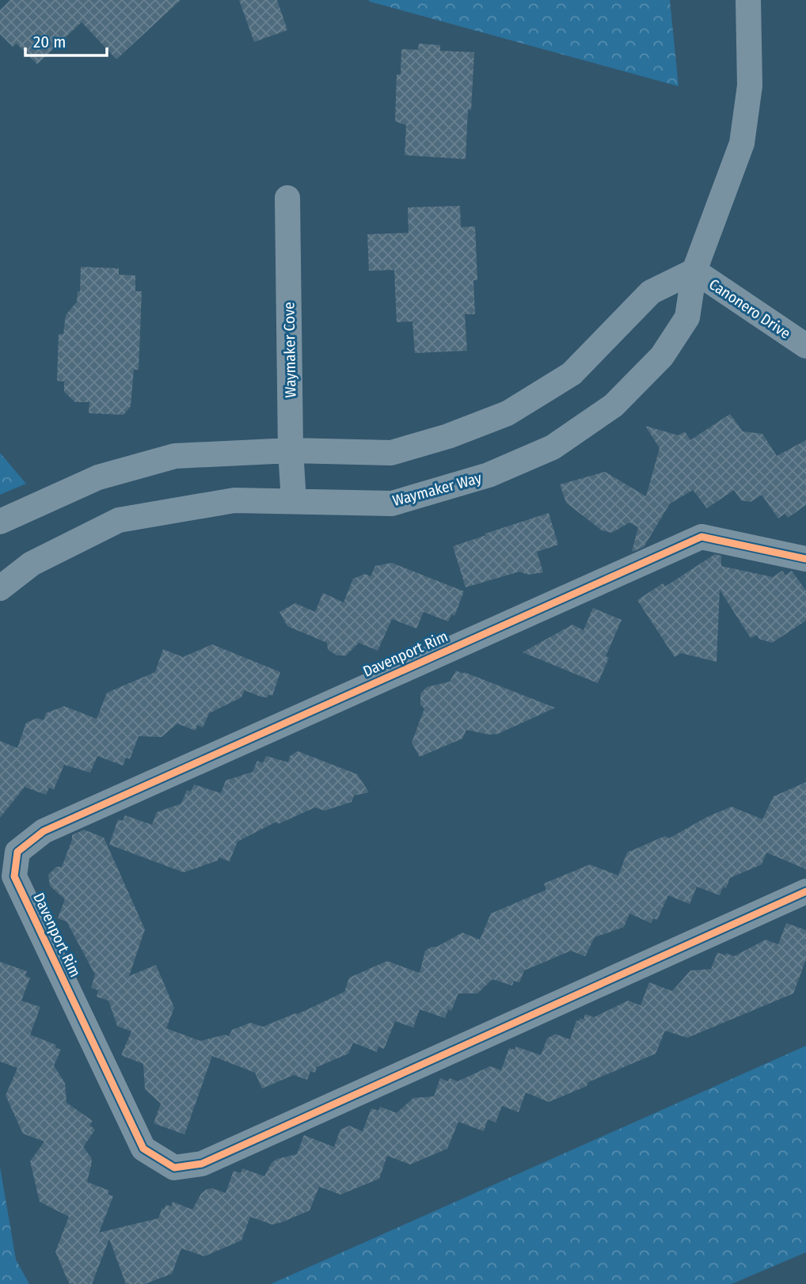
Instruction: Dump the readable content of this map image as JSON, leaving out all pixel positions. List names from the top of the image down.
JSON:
{
  "streets": {
    "street": [
      "Canonero Drive",
      "Waymaker Cove",
      "Waymaker Way",
      "Davenport Rim"
    ]
  },
  "crossings": [
    ["Canonero Drive", "Waymaker Way"],
    ["Waymaker Cove", "Waymaker Way"]
  ],
  "scale_bar": "20 m"
}
